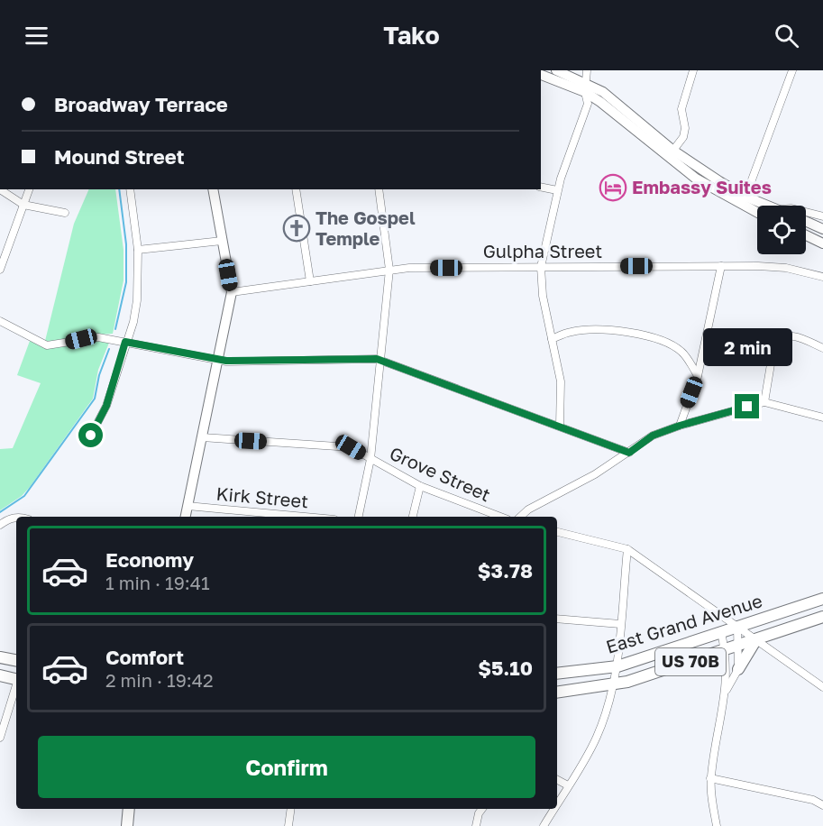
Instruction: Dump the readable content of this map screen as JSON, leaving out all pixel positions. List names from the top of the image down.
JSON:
{
  "streets": {
    "main road": ["East Grand Avenue", "US 70B"],
    "street": ["Gulpha Street", "Grove Street", "Kirk Street"]
  },
  "places": {
    "hotel": ["Embassy Suites"],
    "church": ["The Gospel Temple"]
  },
  "page": {
    "header": "Tako",
    "banner": ["Broadway Terrace", "Mound Street"],
    "bubble": "2 min",
    "list": [
      {
        "name": "Economy",
        "note": "1 min · 19:41",
        "value": "$3.78"
      },
      {
        "name": "Comfort",
        "note": "2 min · 19:42",
        "value": "$5.10"
      }
    ],
    "buttons": "Confirm"
  }
}
